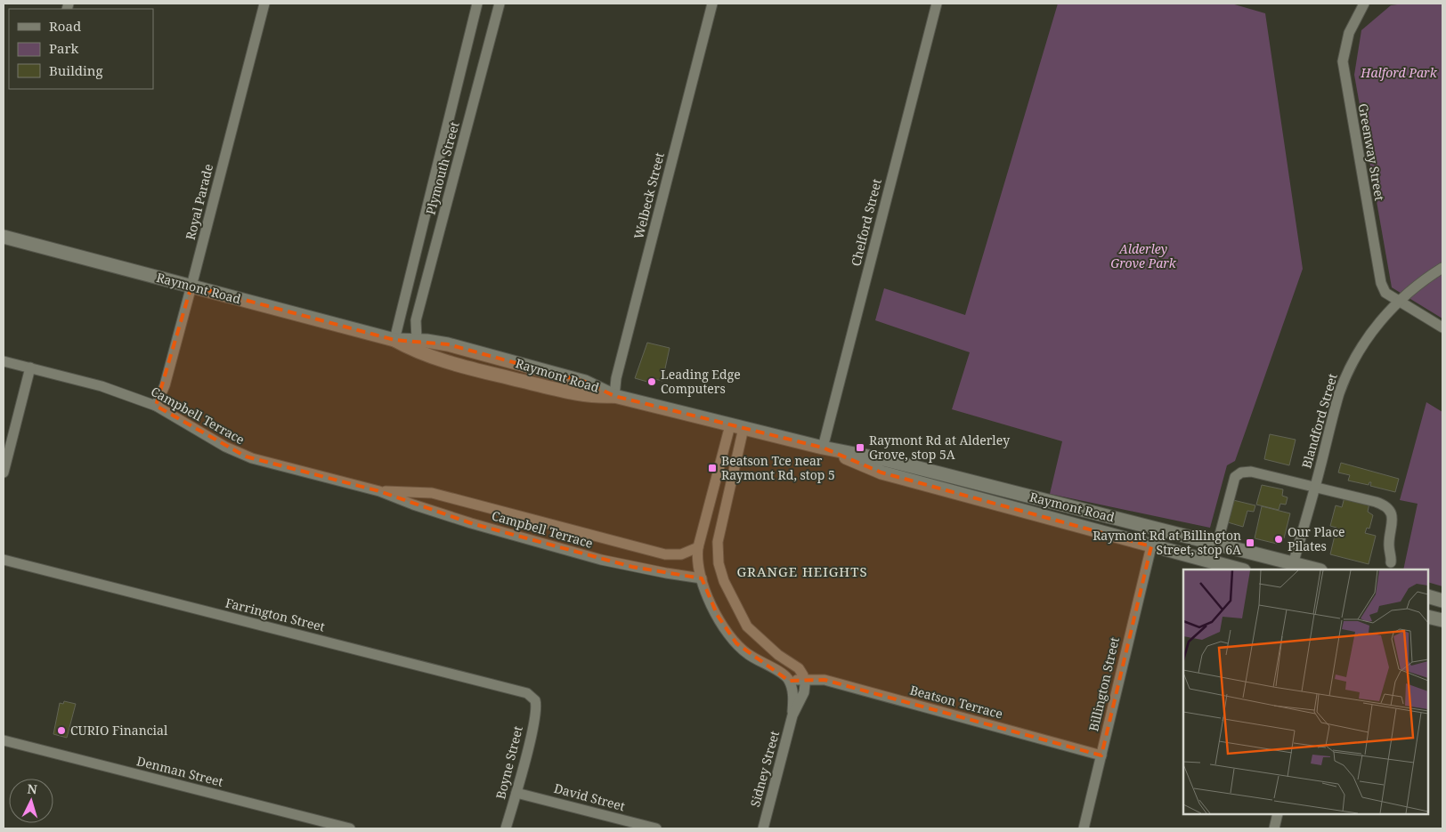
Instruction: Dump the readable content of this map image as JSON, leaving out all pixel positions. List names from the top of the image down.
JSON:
{
  "streets": {
    "main road": ["Raymont Road"],
    "street": [
      "Greenway Street",
      "Plymouth Street",
      "Welbeck Street",
      "Royal Parade",
      "Chelford Street",
      "Campbell Terrace",
      "Blandford Street",
      "Farrington Street",
      "Billington Street",
      "Beatson Terrace",
      "Boyne Street",
      "Sidney Street",
      "Denman Street",
      "David Street"
    ]
  },
  "crossings": [
    ["Greenway Street", "Blandford Street"],
    ["Plymouth Street", "Raymont Road"],
    ["Welbeck Street", "Raymont Road"],
    ["Royal Parade", "Raymont Road"],
    ["Royal Parade", "Campbell Terrace"],
    ["Chelford Street", "Raymont Road"],
    ["Raymont Road", "Blandford Street"],
    ["Raymont Road", "Billington Street"],
    ["Farrington Street", "Boyne Street"],
    ["Billington Street", "Beatson Terrace"],
    ["Beatson Terrace", "Sidney Street"],
    ["Boyne Street", "David Street"]
  ],
  "districts": ["GRANGE HEIGHTS"],
  "parks": ["Halford Park", "Alderley Grove Park"],
  "places": {
    "other": ["Leading Edge Computers", "Our Place Pilates", "CURIO Financial"],
    "transit": ["Raymont Rd at Alderley Grove, stop 5A", "Beatson Tce near Raymont Rd, stop 5", "Raymont Rd at Billington Street, stop 6A"]
  },
  "legend": ["Road", "Park", "Building"],
  "north": "top"
}
